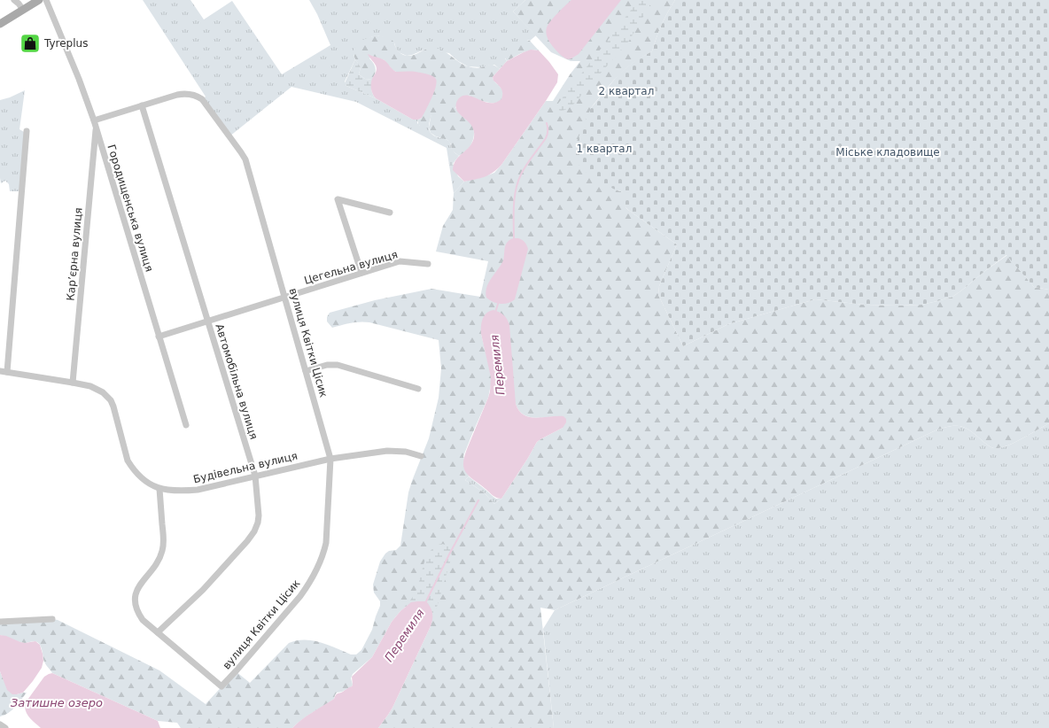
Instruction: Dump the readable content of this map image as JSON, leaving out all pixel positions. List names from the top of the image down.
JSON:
{
  "streets": {
    "street": [
      "Городищенська вулиця",
      "Карʼєрна вулиця",
      "Цегельна вулиця",
      "вулиця Квітки Цісик",
      "Автомобільна вулиця",
      "Будівельна вулиця"
    ]
  },
  "crossings": [
    ["Городищенська вулиця", "Карʼєрна вулиця"],
    ["Городищенська вулиця", "Цегельна вулиця"],
    ["Городищенська вулиця", "вулиця Квітки Цісик"],
    ["Карʼєрна вулиця", "Будівельна вулиця"],
    ["Цегельна вулиця", "вулиця Квітки Цісик"],
    ["Цегельна вулиця", "Автомобільна вулиця"],
    ["вулиця Квітки Цісик", "Автомобільна вулиця"],
    ["вулиця Квітки Цісик", "Будівельна вулиця"],
    ["Автомобільна вулиця", "Будівельна вулиця"]
  ],
  "water": ["Перемиля", "Затишне озеро"],
  "parks": ["2 квартал", "1 квартал", "Міське кладовище"],
  "places": {
    "shop": ["Tyreplus"]
  }
}
